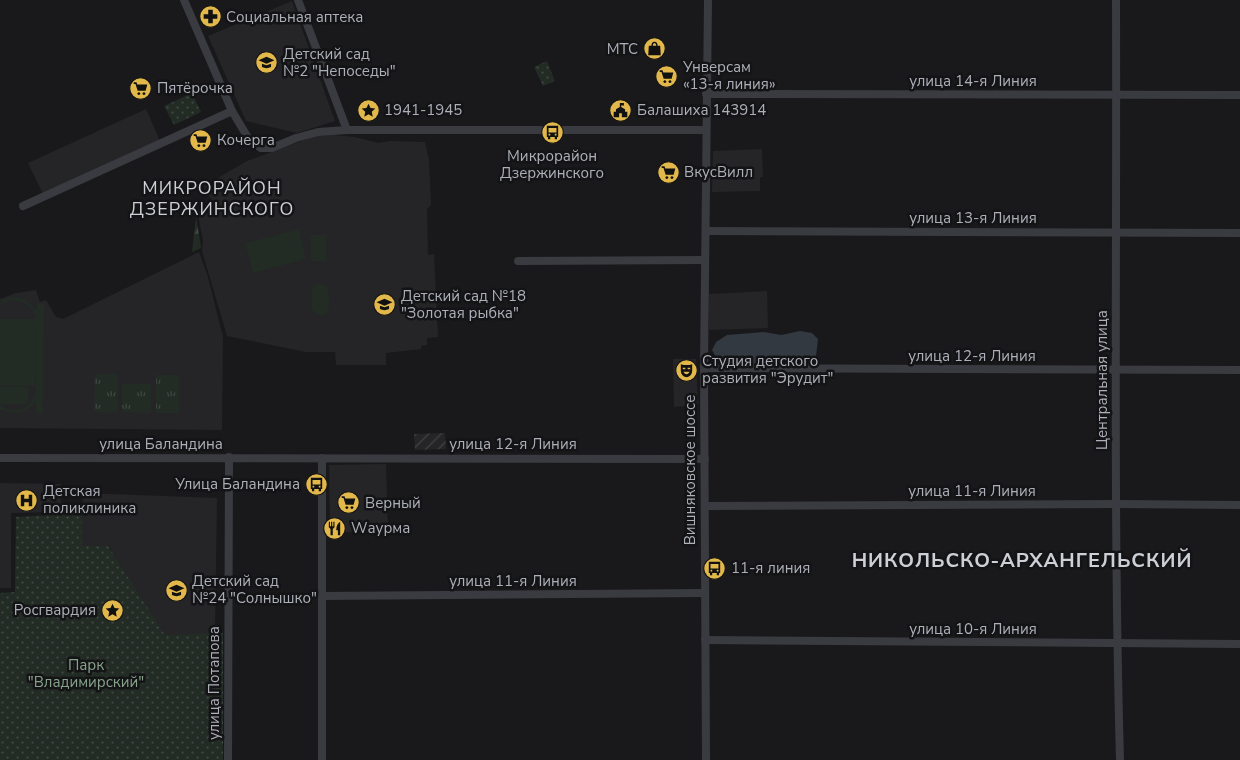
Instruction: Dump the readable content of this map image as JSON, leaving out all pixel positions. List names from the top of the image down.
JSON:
{
  "streets": {
    "street": [
      "улица 14-я Линия",
      "улица 13-я Линия",
      "улица 12-я Линия",
      "Центральная улица",
      "улица Баландина",
      "Вишняковское шоссе",
      "улица 11-я Линия",
      "улица 10-я Линия",
      "улица Потапова"
    ]
  },
  "crossings": [
    ["улица 14-я Линия", "Центральная улица"],
    ["улица 14-я Линия", "Вишняковское шоссе"],
    ["улица 13-я Линия", "Центральная улица"],
    ["улица 13-я Линия", "Вишняковское шоссе"],
    ["улица 12-я Линия", "Центральная улица"],
    ["улица 12-я Линия", "улица Баландина"],
    ["улица 12-я Линия", "Вишняковское шоссе"],
    ["Центральная улица", "улица 11-я Линия"],
    ["Центральная улица", "улица 10-я Линия"],
    ["улица Баландина", "улица Потапова"],
    ["Вишняковское шоссе", "улица 11-я Линия"],
    ["Вишняковское шоссе", "улица 10-я Линия"]
  ],
  "districts": ["МИКРОРАЙОН ДЗЕРЖИНСКОГО", "НИКОЛЬСКО-АРХАНГЕЛЬСКИЙ"],
  "parks": ["Парк \"Владимирский\""],
  "places": {
    "pharmacy": ["Социальная аптека"],
    "shop": ["МТС"],
    "school or university": ["Детский сад №2 \"Непоседы\"", "Детский сад №18 \"Золотая рыбка\"", "Детский сад №24 \"Солнышко\""],
    "supermarket": [
      "Унверсам «13-я линия»",
      "Пятёрочка",
      "Кочерга",
      "ВкусВилл",
      "Верный"
    ],
    "place": ["1941-1945", "Росгвардия"],
    "public building": ["Балашиха 143914"],
    "bus stop": ["Микрорайон Дзержинского", "Улица Баландина", "11-я линия"],
    "theatre": ["Студия детского развития \"Эрудит\""],
    "hospital": ["Детская поликлиника"],
    "restaurant": ["Wаурма"]
  }
}
